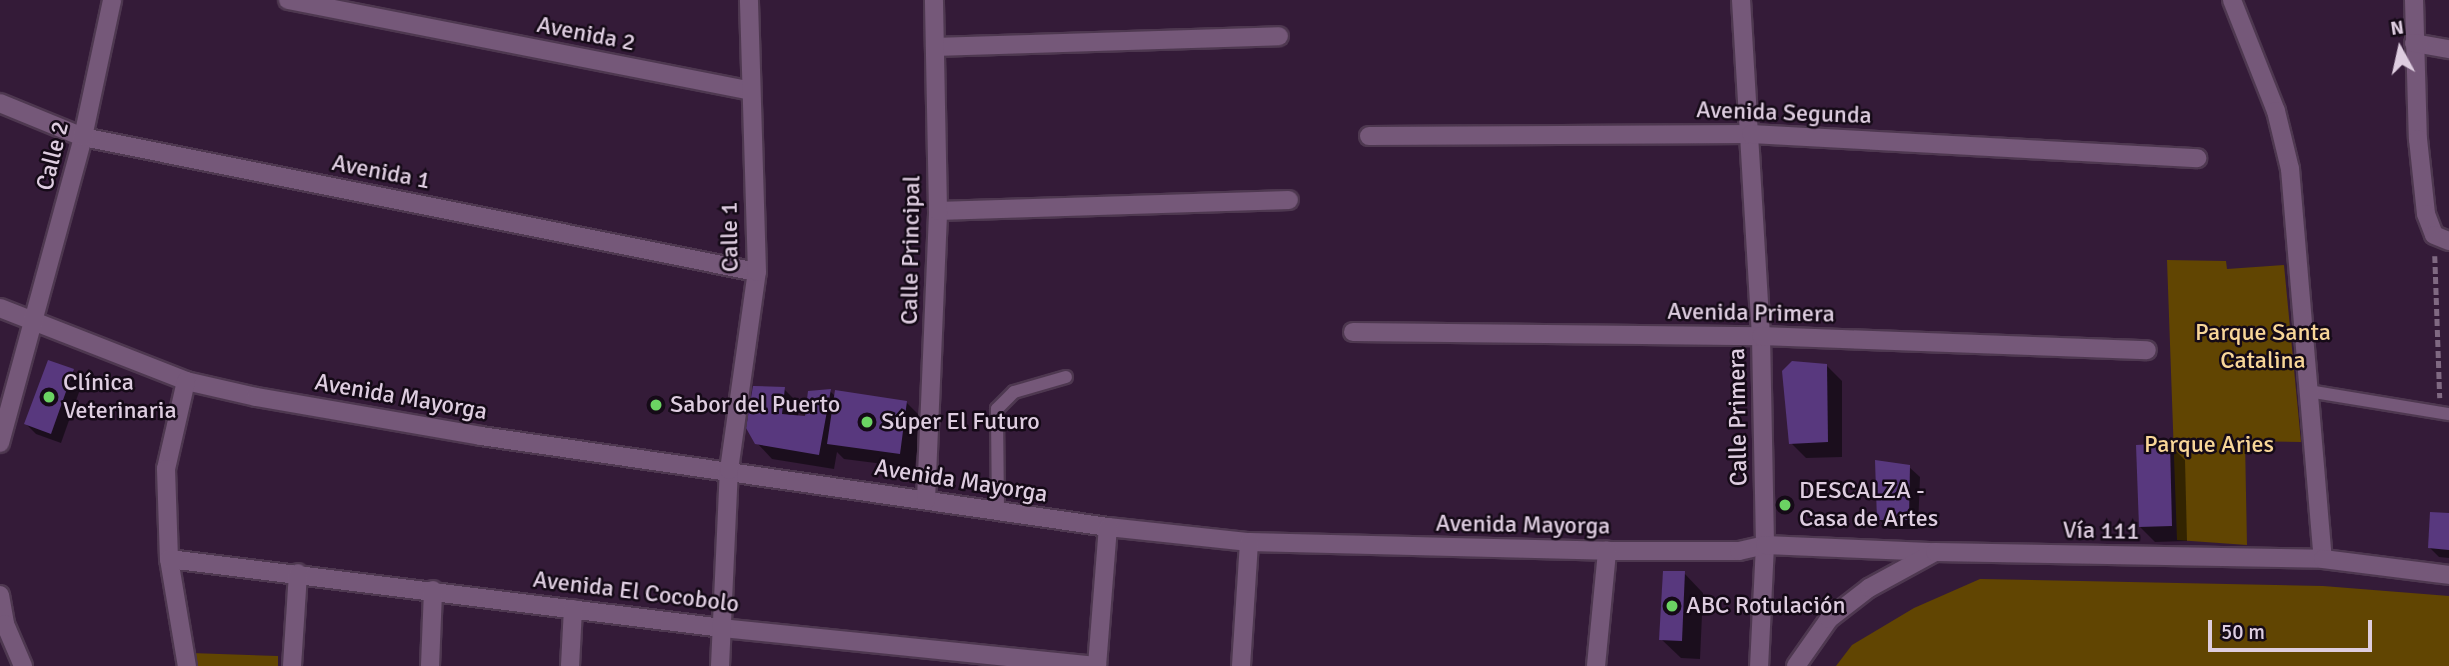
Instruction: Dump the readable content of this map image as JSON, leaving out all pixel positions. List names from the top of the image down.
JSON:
{
  "streets": {
    "street": [
      "Avenida 2",
      "Avenida Segunda",
      "Calle 2",
      "Avenida 1",
      "Calle 1",
      "Calle Principal",
      "Avenida Primera",
      "Avenida Mayorga",
      "Calle Primera",
      "Vía 111",
      "Avenida El Cocobolo"
    ]
  },
  "crossings": [
    ["Avenida 2", "Calle 1"],
    ["Avenida Segunda", "Calle Primera"],
    ["Calle 2", "Avenida 1"],
    ["Calle 2", "Avenida Mayorga"],
    ["Avenida 1", "Calle 1"],
    ["Calle 1", "Avenida Mayorga"],
    ["Calle 1", "Avenida El Cocobolo"],
    ["Calle Principal", "Avenida Mayorga"],
    ["Avenida Primera", "Calle Primera"],
    ["Avenida Mayorga", "Calle Primera"],
    ["Avenida Mayorga", "Vía 111"]
  ],
  "parks": ["Parque Santa Catalina", "Parque Aries"],
  "places": [
    "Clínica Veterinaria",
    "Sabor del Puerto",
    "Súper El Futuro",
    "DESCALZA - Casa de Artes",
    "ABC Rotulación"
  ],
  "scale_bar": "50 m",
  "north": "top"
}
